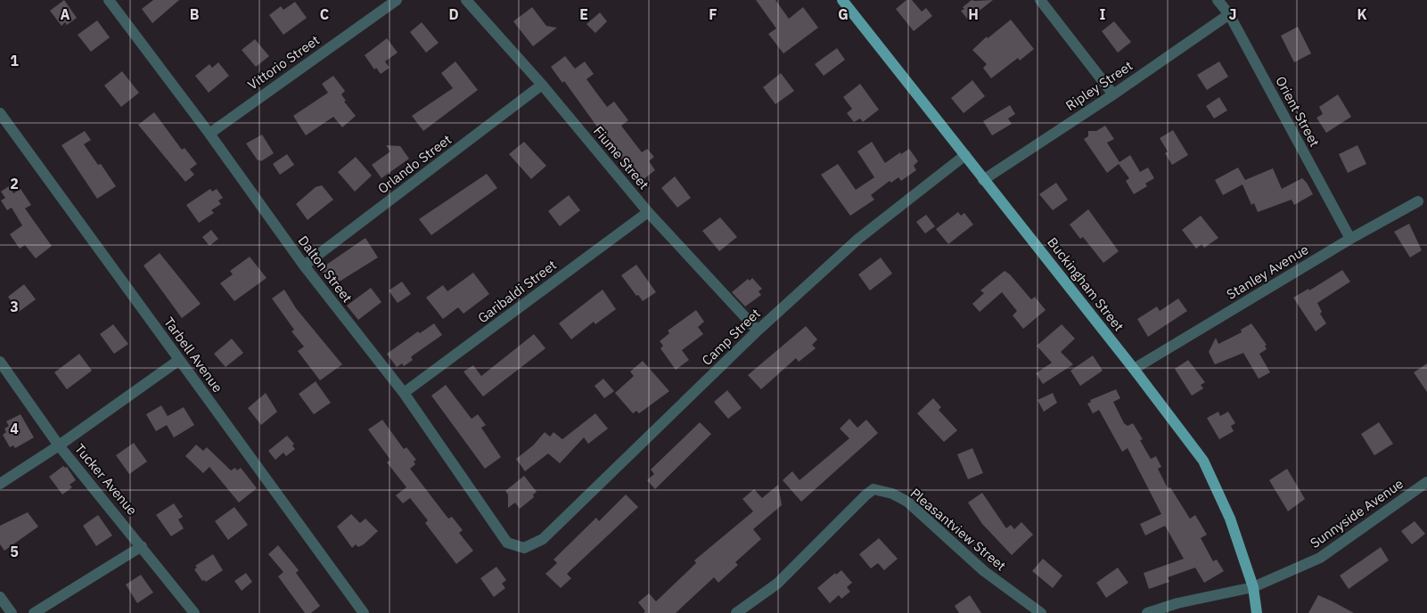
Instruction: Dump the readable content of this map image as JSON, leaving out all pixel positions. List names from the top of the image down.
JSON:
{
  "streets": {
    "main road": ["Buckingham Street"],
    "street": [
      "Vittorio Street",
      "Ripley Street",
      "Orient Street",
      "Fiume Street",
      "Orlando Street",
      "Dalton Street",
      "Stanley Avenue",
      "Garibaldi Street",
      "Camp Street",
      "Tarbell Avenue",
      "Tucker Avenue",
      "Sunnyside Avenue",
      "Pleasantview Street"
    ]
  },
  "crossings": [
    ["Vittorio Street", "Dalton Street"],
    ["Ripley Street", "Orient Street"],
    ["Ripley Street", "Buckingham Street"],
    ["Orient Street", "Stanley Avenue"],
    ["Fiume Street", "Orlando Street"],
    ["Fiume Street", "Garibaldi Street"],
    ["Fiume Street", "Camp Street"],
    ["Orlando Street", "Dalton Street"],
    ["Dalton Street", "Garibaldi Street"],
    ["Dalton Street", "Camp Street"],
    ["Stanley Avenue", "Buckingham Street"],
    ["Buckingham Street", "Camp Street"],
    ["Buckingham Street", "Sunnyside Avenue"]
  ],
  "grid": {
    "columns": [
      "A",
      "B",
      "C",
      "D",
      "E",
      "F",
      "G",
      "H",
      "I",
      "J",
      "K"
    ],
    "rows": [
      "1",
      "2",
      "3",
      "4",
      "5"
    ]
  }
}
